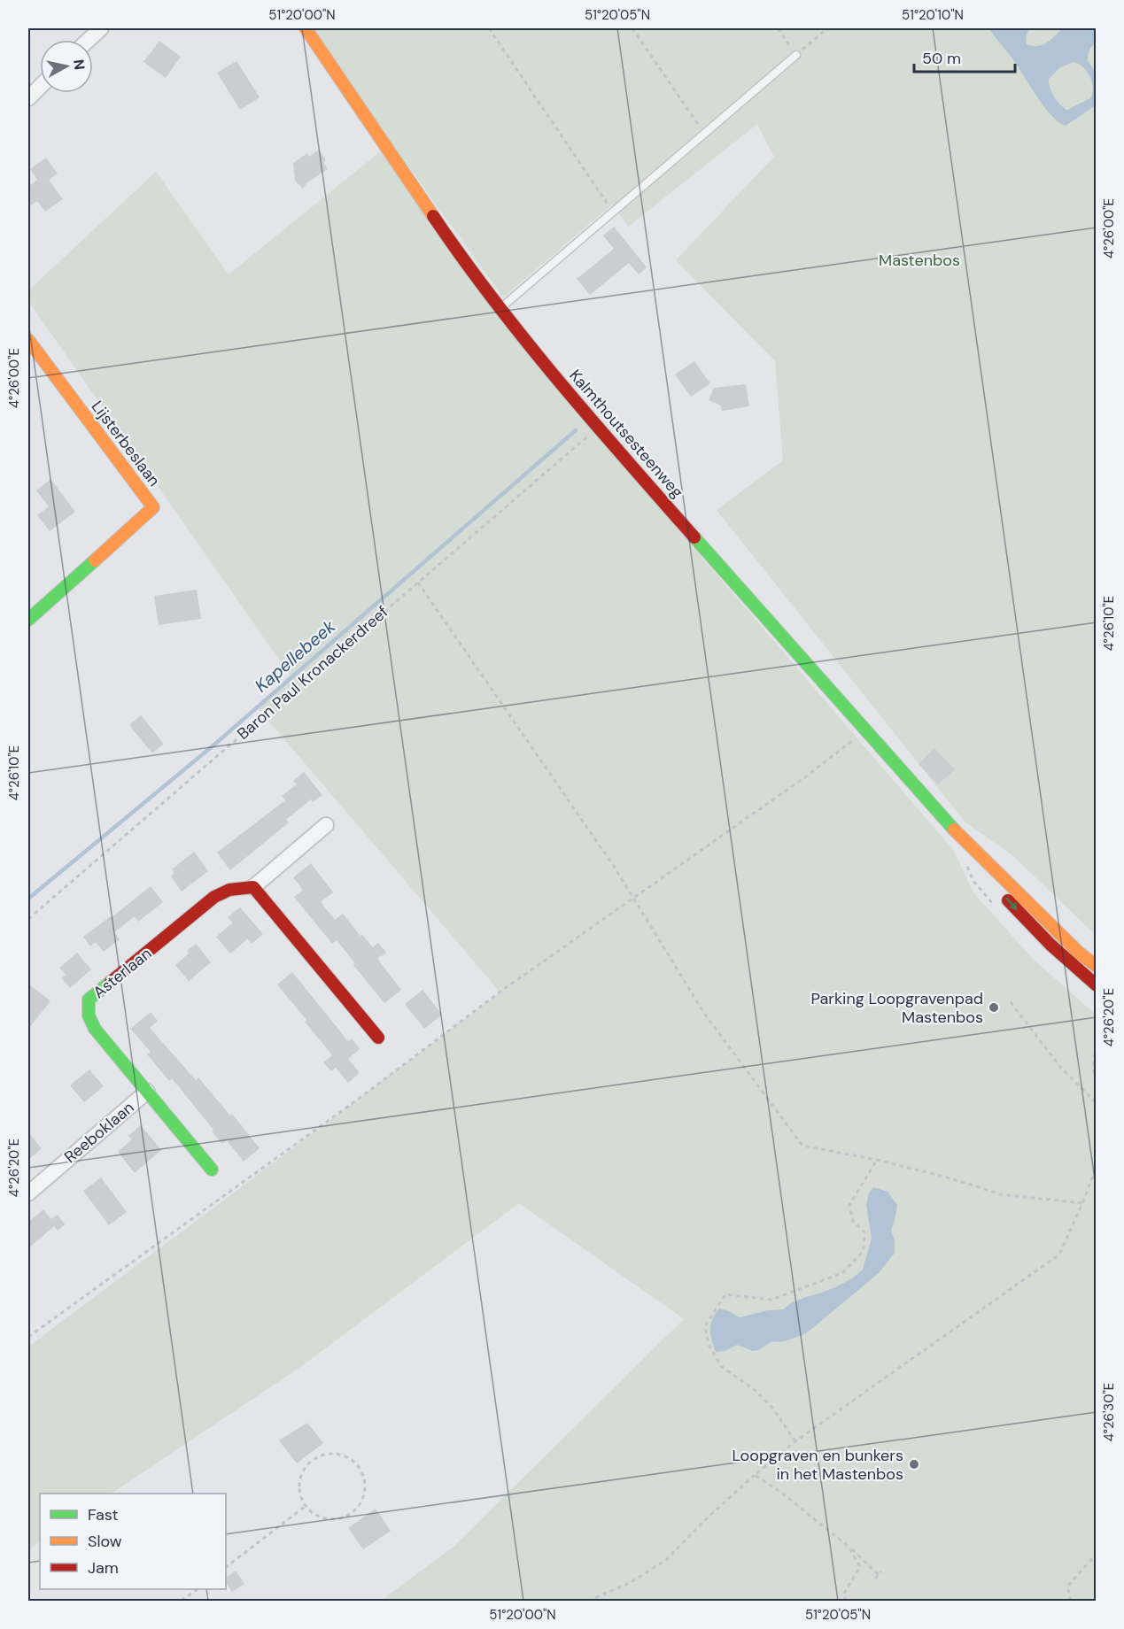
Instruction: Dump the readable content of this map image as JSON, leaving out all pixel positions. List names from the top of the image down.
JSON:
{
  "streets": {
    "main road": ["Kalmthoutsesteenweg", "Lijsterbeslaan", "Asterlaan"],
    "street": ["Reeboklaan"],
    "path": ["Baron Paul Kronackerdreef"]
  },
  "crossings": [
    ["Kalmthoutsesteenweg", "Baron Paul Kronackerdreef"],
    ["Asterlaan", "Reeboklaan"]
  ],
  "water": ["Kapellebeek"],
  "parks": ["Mastenbos"],
  "places": ["Parking Loopgravenpad Mastenbos", "Loopgraven en bunkers in het Mastenbos"],
  "legend": ["Fast", "Slow", "Jam"],
  "scale_bar": "50 m",
  "north": "right",
  "coordinates": [
    "51°20'00\"N",
    "51°20'05\"N",
    "51°20'10\"N",
    "4°26'00\"E",
    "4°26'10\"E",
    "4°26'20\"E",
    "4°26'30\"E"
  ]
}
